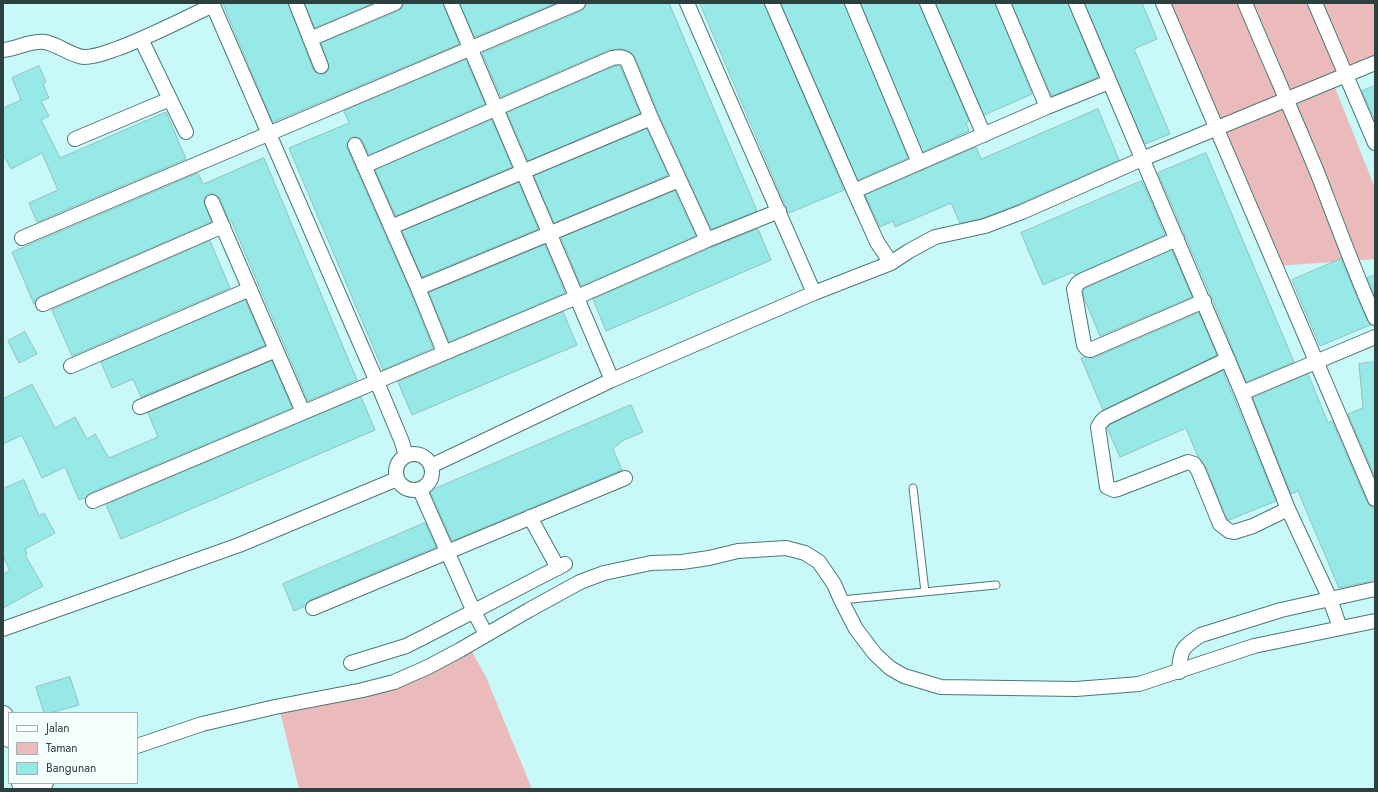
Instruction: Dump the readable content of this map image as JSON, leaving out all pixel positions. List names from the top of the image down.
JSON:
{
  "legend": ["Jalan", "Taman", "Bangunan"]
}
